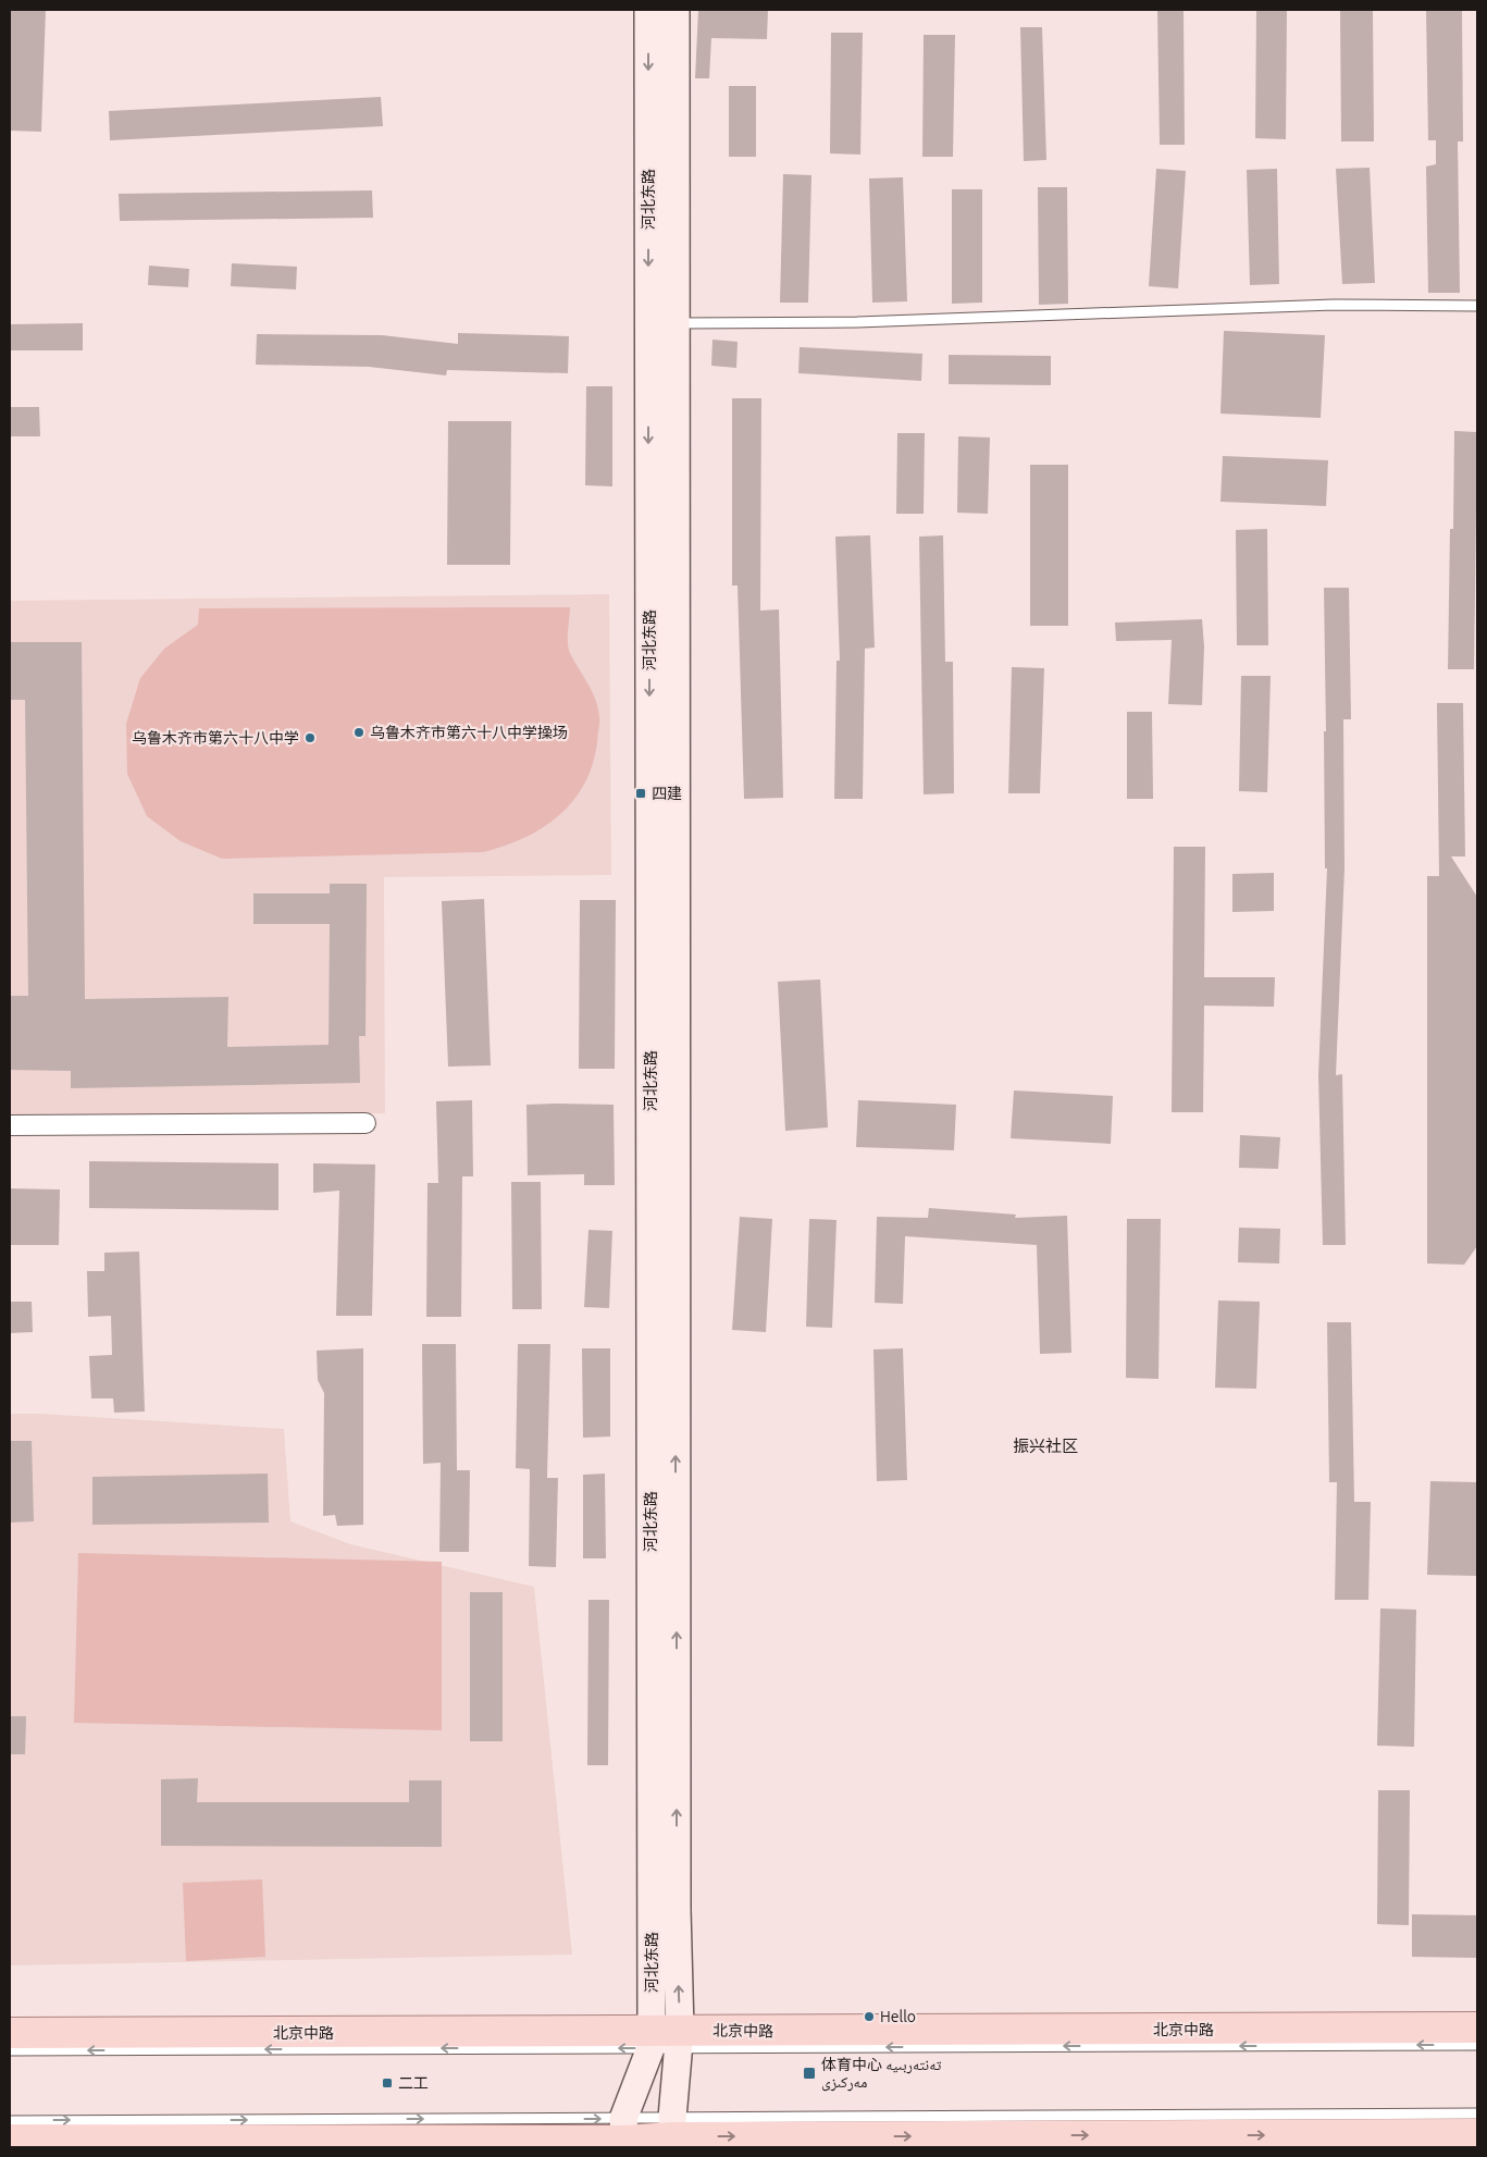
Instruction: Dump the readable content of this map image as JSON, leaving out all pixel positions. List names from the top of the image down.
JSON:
{
  "streets": {
    "main road": ["河北东路", "北京中路"]
  },
  "crossings": [
    ["河北东路", "北京中路"]
  ],
  "districts": ["振兴社区"],
  "places": {
    "other": ["乌鲁木齐市第六十八中学操场", "乌鲁木齐市第六十八中学", "Hello"],
    "transit": ["四建", "体育中心 تەنتەربىيە مەركىزى", "二工"]
  }
}
